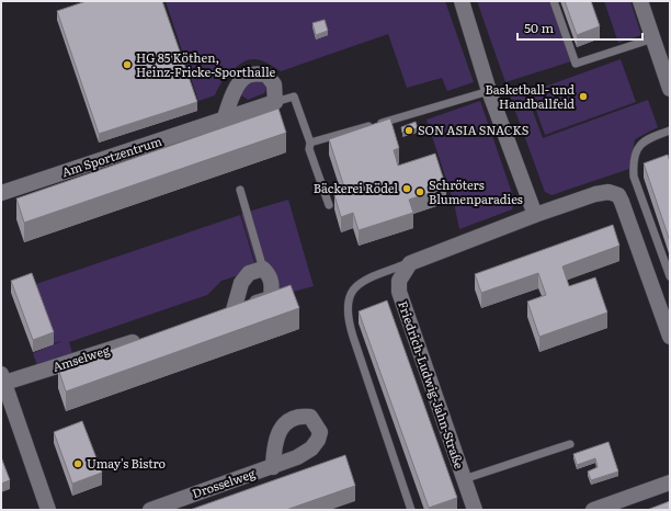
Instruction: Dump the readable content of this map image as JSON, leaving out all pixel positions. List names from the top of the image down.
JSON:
{
  "streets": {
    "street": [
      "Am Sportzentrum",
      "Amselweg",
      "Friedrich-Ludwig-Jahn-Straße",
      "Drosselweg"
    ]
  },
  "places": [
    "HG 85 Köthen, Heinz-Fricke-Sporthalle",
    "Basketball- und Handballfeld",
    "SON ASIA SNACKS",
    "Bäckerei Rödel",
    "Schröters Blumenparadies",
    "Umay's Bistro"
  ],
  "scale_bar": "50 m"
}
